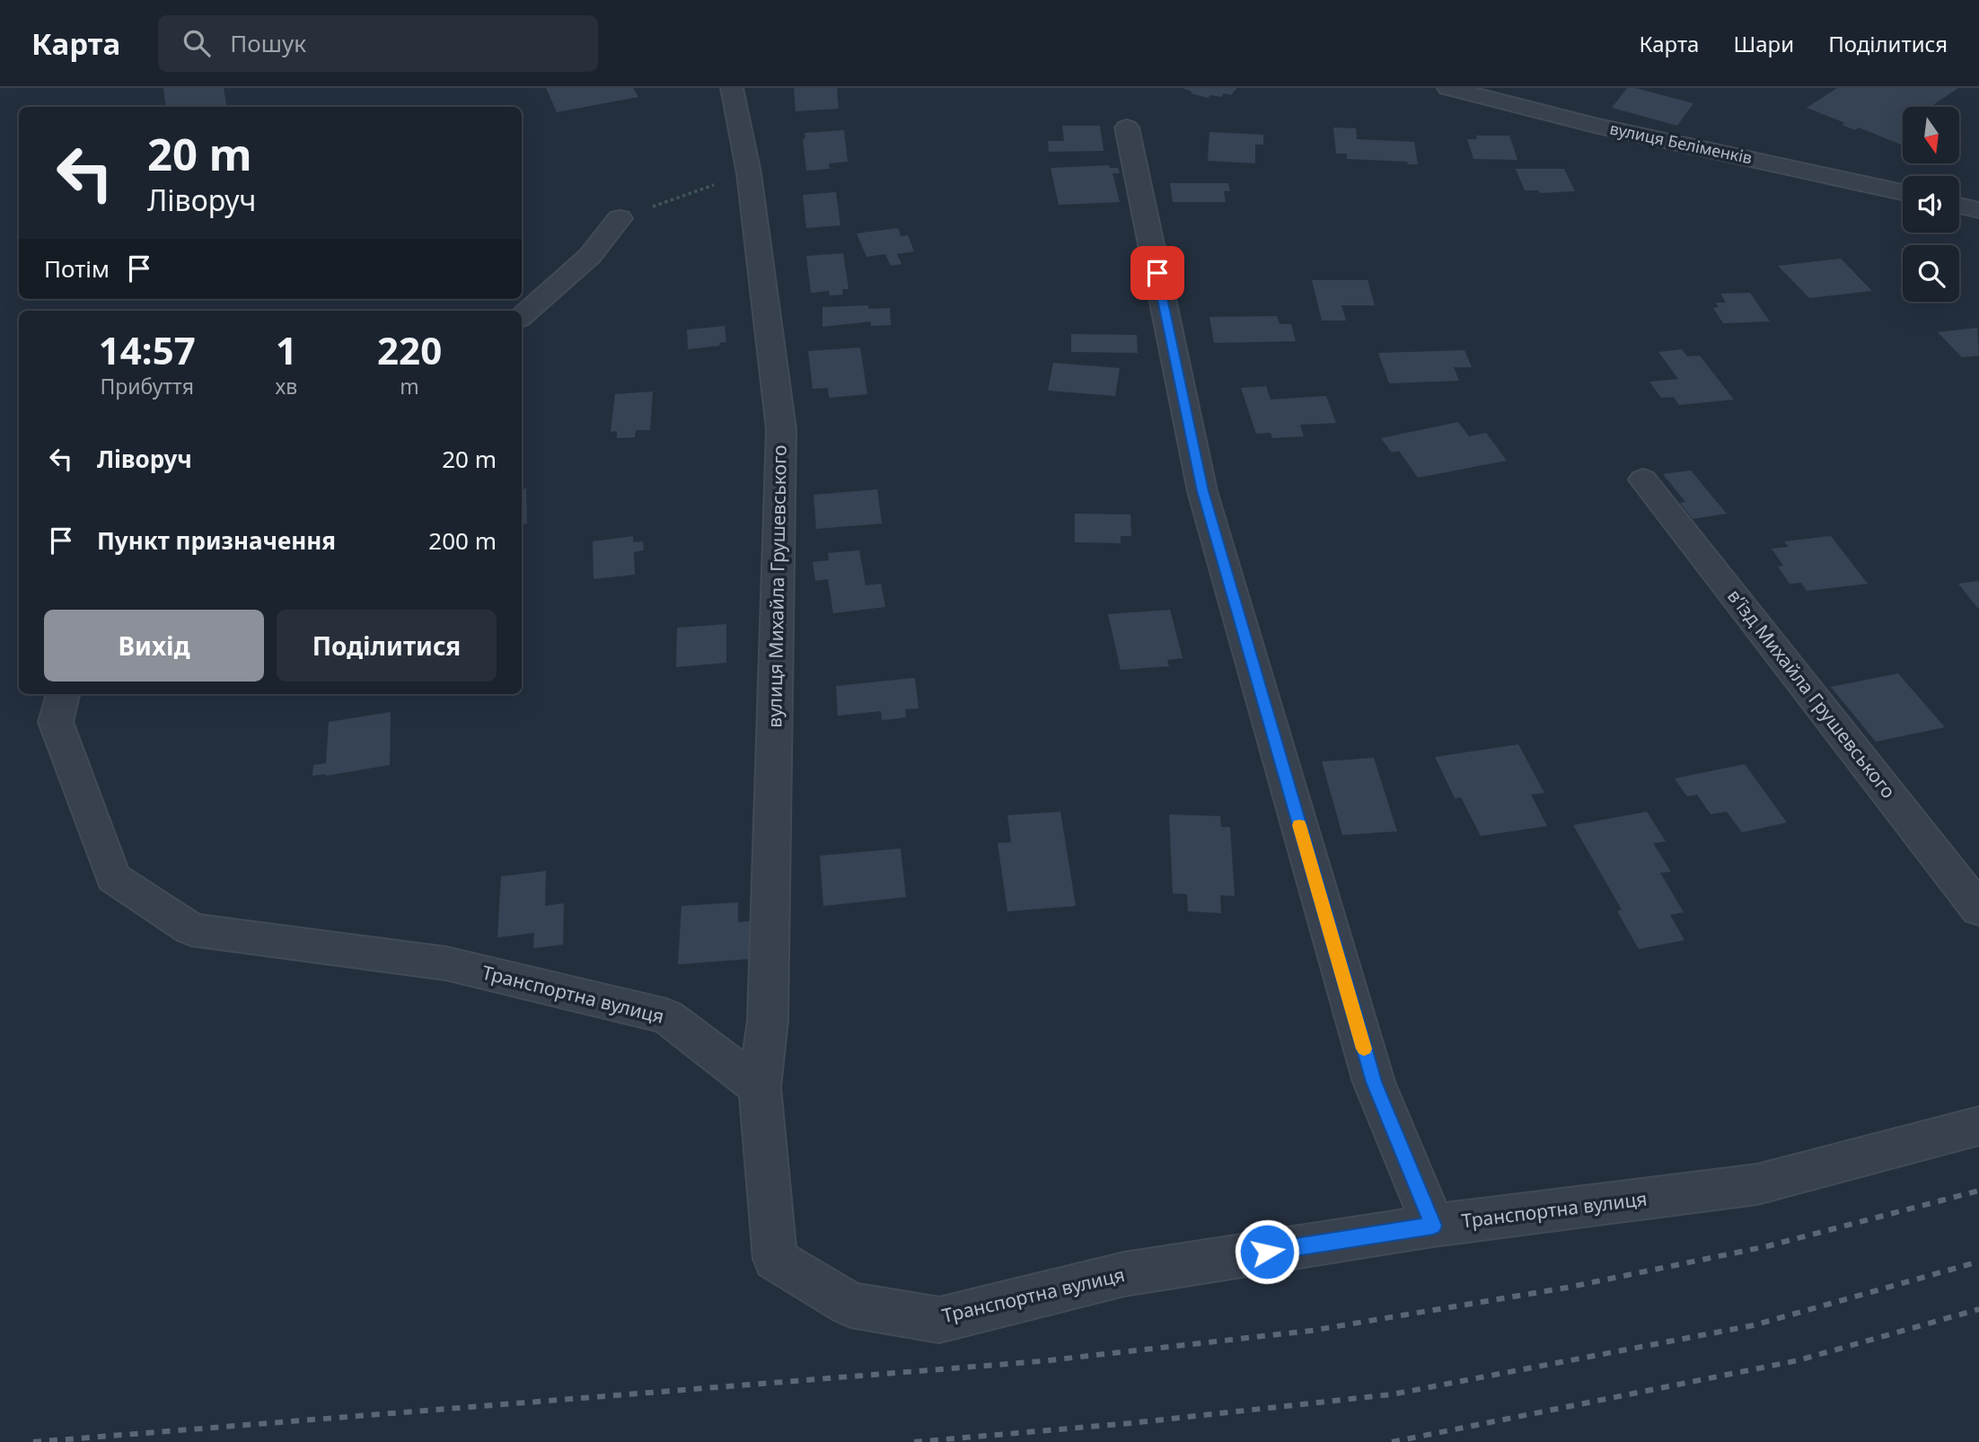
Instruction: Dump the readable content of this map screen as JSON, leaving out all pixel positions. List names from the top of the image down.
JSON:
{
  "streets": {
    "street": [
      "вулиця Беліменків",
      "вулиця Михайла Грушевського",
      "в’їзд Михайла Грушевського",
      "Транспортна вулиця"
    ]
  },
  "crossings": [
    ["вулиця Михайла Грушевського", "Транспортна вулиця"]
  ],
  "north": "bottom",
  "page": {
    "header": "Карта",
    "search": "Пошук",
    "nav": ["Карта", "Шари", "Поділитися"],
    "turn": ["20 m", "Ліворуч"],
    "then": "Потім",
    "eta": [
      "14:57",
      "Прибуття",
      "1",
      "хв",
      "220",
      "m"
    ],
    "list": [
      {
        "name": "Ліворуч",
        "value": "20 m"
      },
      {
        "name": "Пункт призначення",
        "value": "200 m"
      }
    ],
    "buttons": ["Вихід", "Поділитися"]
  }
}
